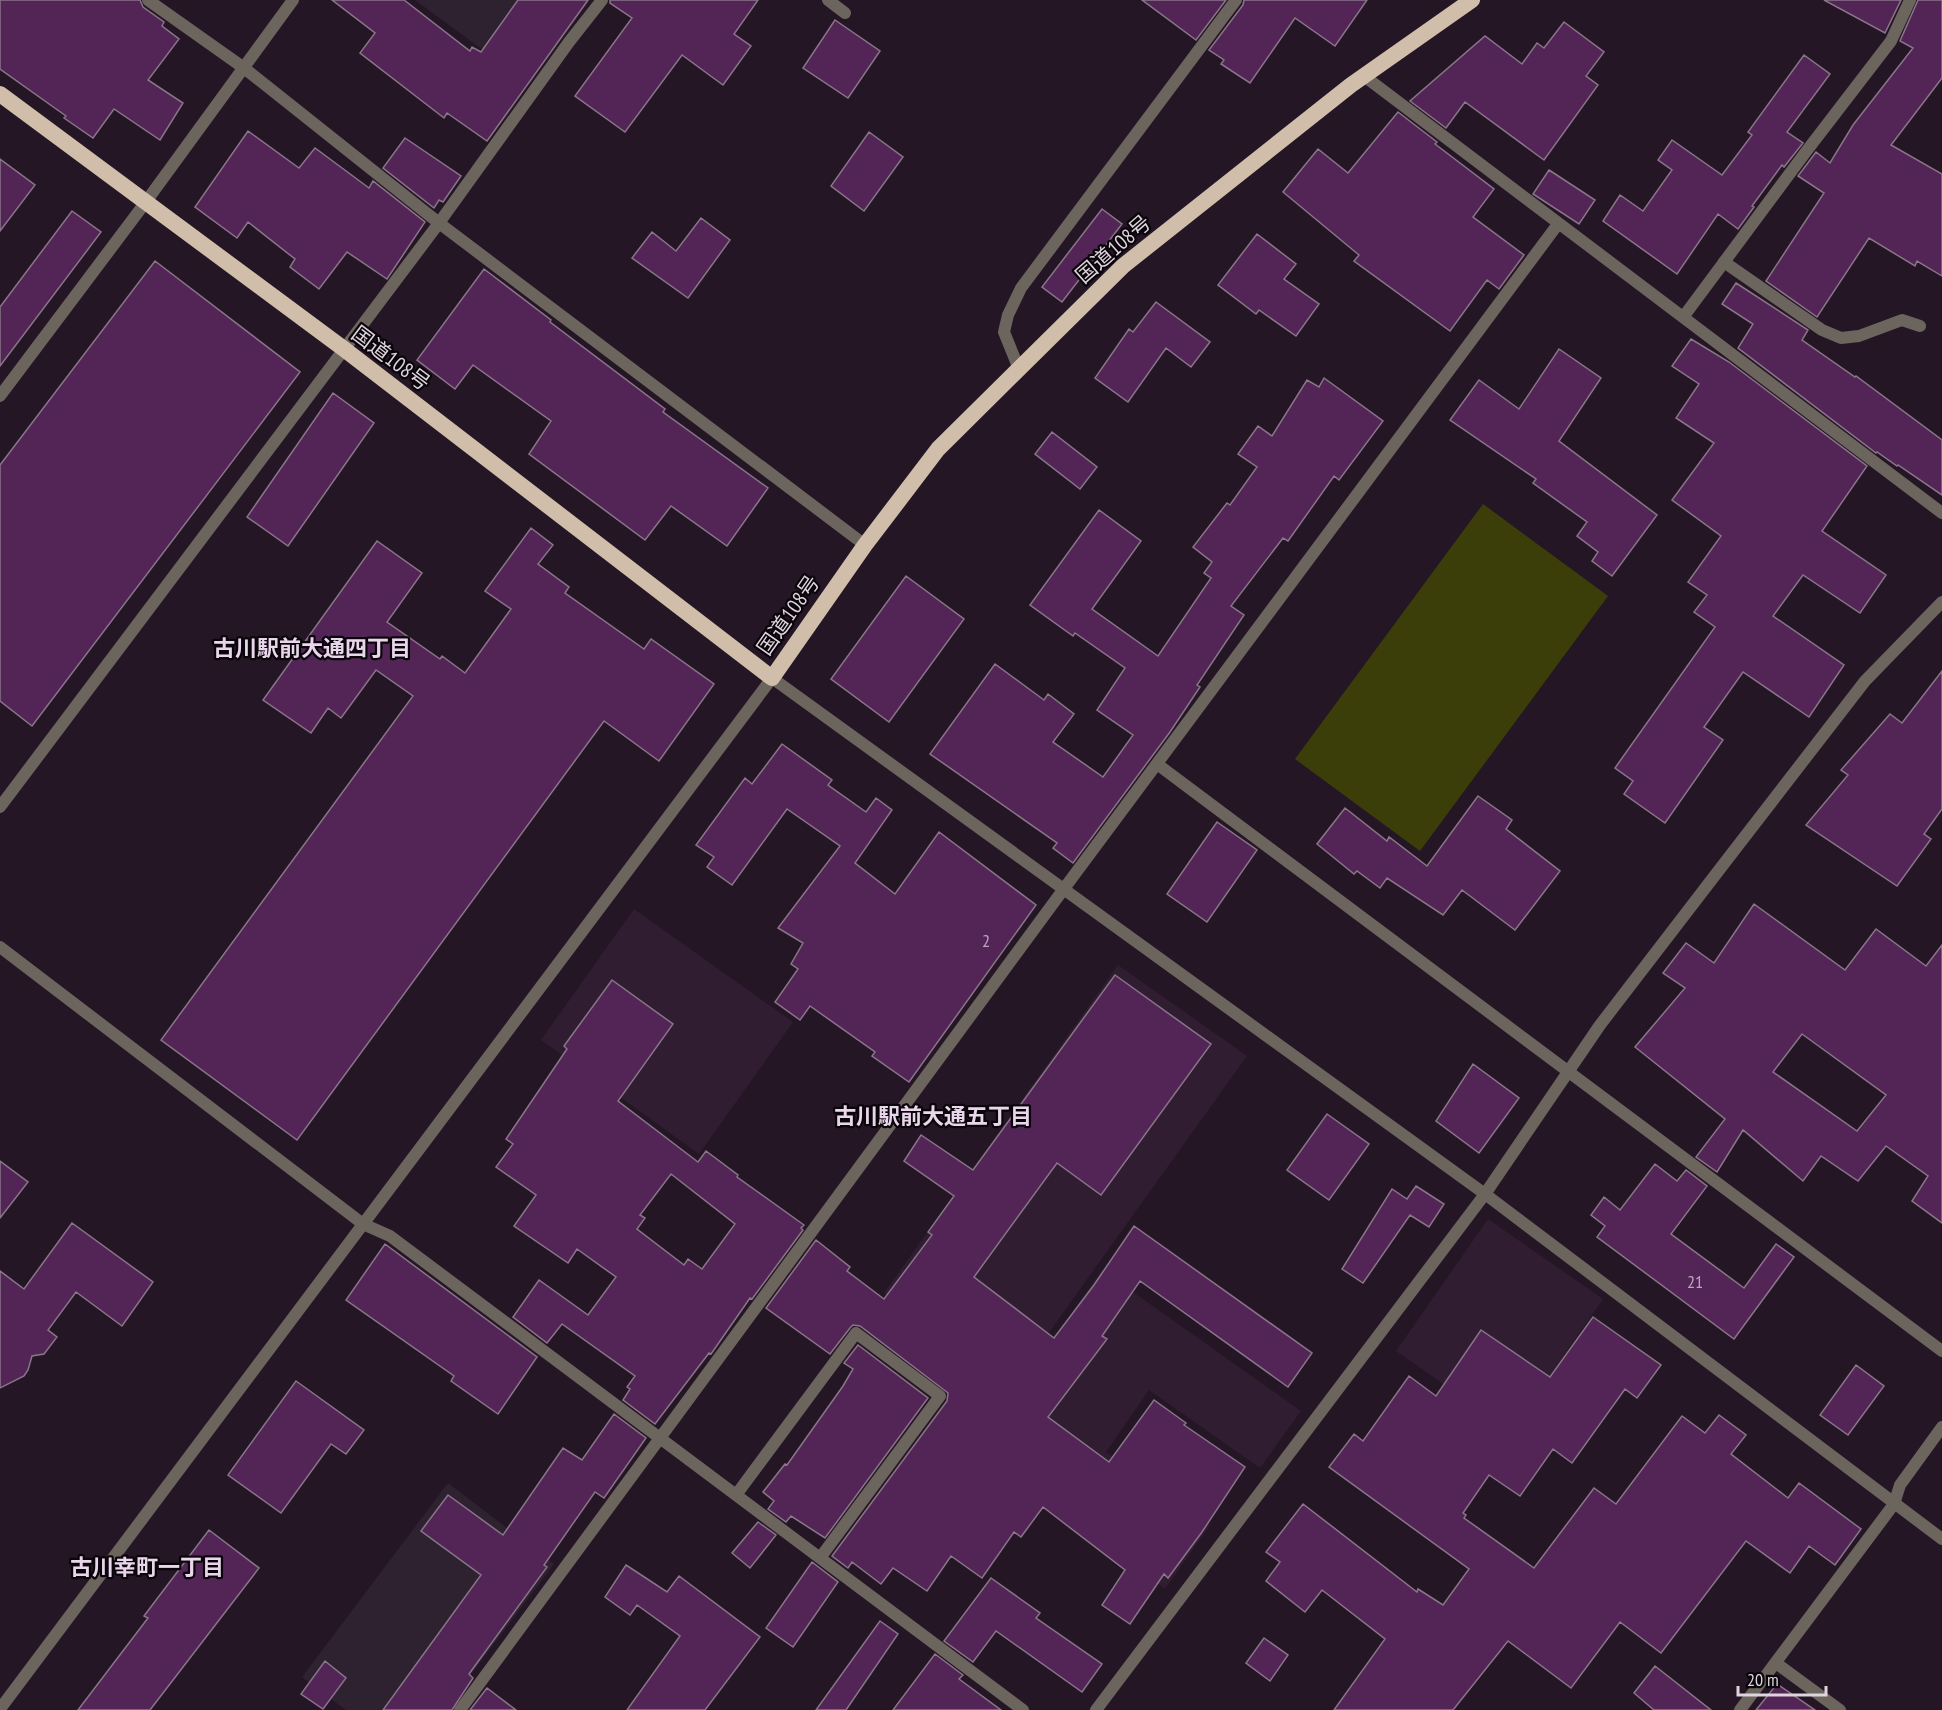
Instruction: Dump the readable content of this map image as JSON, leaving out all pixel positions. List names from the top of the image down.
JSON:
{
  "streets": {
    "highway": ["国道108号"]
  },
  "districts": ["古川駅前大通四丁目", "古川駅前大通五丁目", "古川幸町一丁目"],
  "house_numbers": ["2", "21"],
  "scale_bar": "20 m"
}
